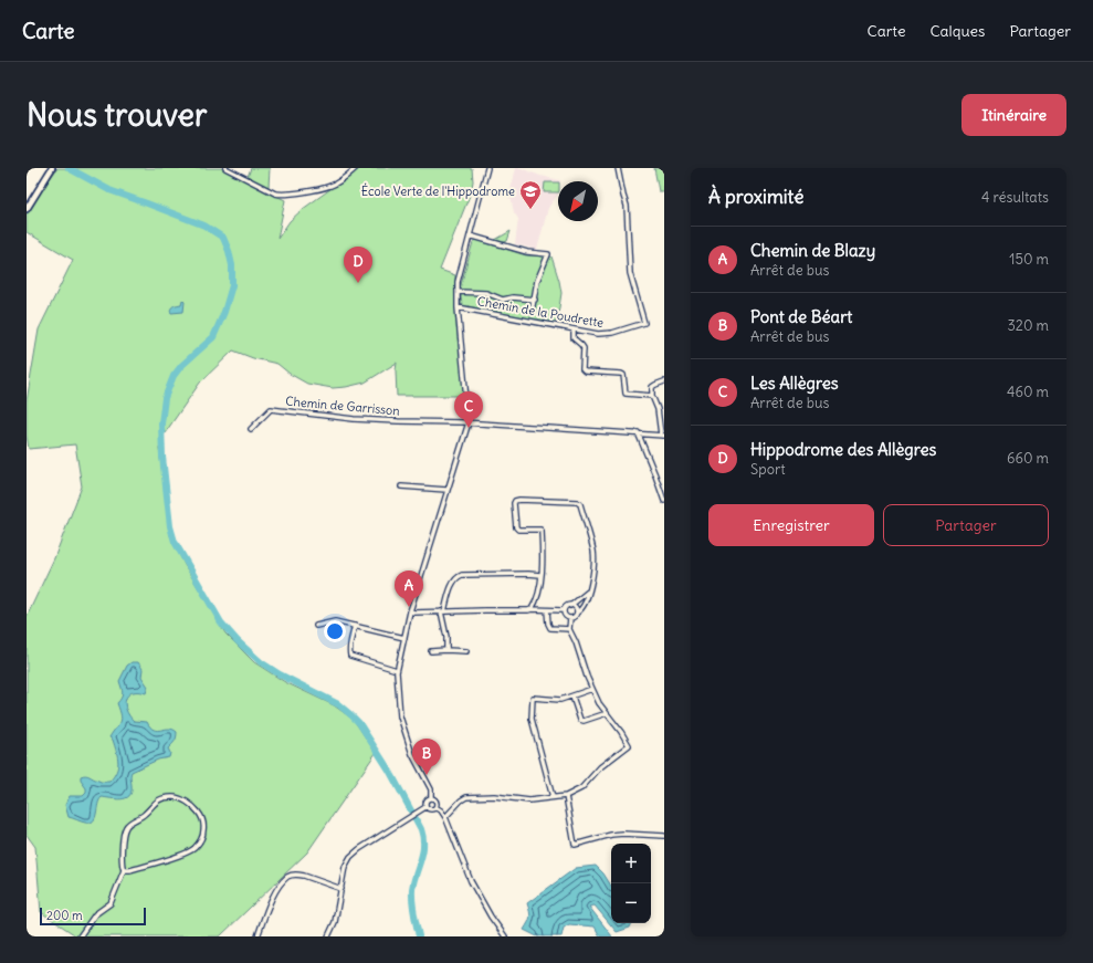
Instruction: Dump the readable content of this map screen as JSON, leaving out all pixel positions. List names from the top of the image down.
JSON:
{
  "streets": {
    "street": ["Chemin de la Poudrette", "Chemin de Garrisson"]
  },
  "places": {
    "school or university": ["École Verte de l'Hippodrome"]
  },
  "scale_bar": "200 m",
  "north": "bottom left",
  "page": {
    "header": "Carte",
    "nav": ["Carte", "Calques", "Partager"],
    "buttons": [
      "Itinéraire",
      ["Enregistrer", "Partager"]
    ],
    "title": "Nous trouver",
    "heading": ["À proximité", "4 résultats"],
    "list": [
      {
        "mark": "A",
        "name": "Chemin de Blazy",
        "note": "Arrêt de bus",
        "value": "150 m"
      },
      {
        "mark": "B",
        "name": "Pont de Béart",
        "note": "Arrêt de bus",
        "value": "320 m"
      },
      {
        "mark": "C",
        "name": "Les Allègres",
        "note": "Arrêt de bus",
        "value": "460 m"
      },
      {
        "mark": "D",
        "name": "Hippodrome des Allègres",
        "note": "Sport",
        "value": "660 m"
      }
    ],
    "pins": [
      "D",
      "C",
      "A",
      "B"
    ],
    "map_buttons": ["+", "−"],
    "scale": "200 m"
  }
}
